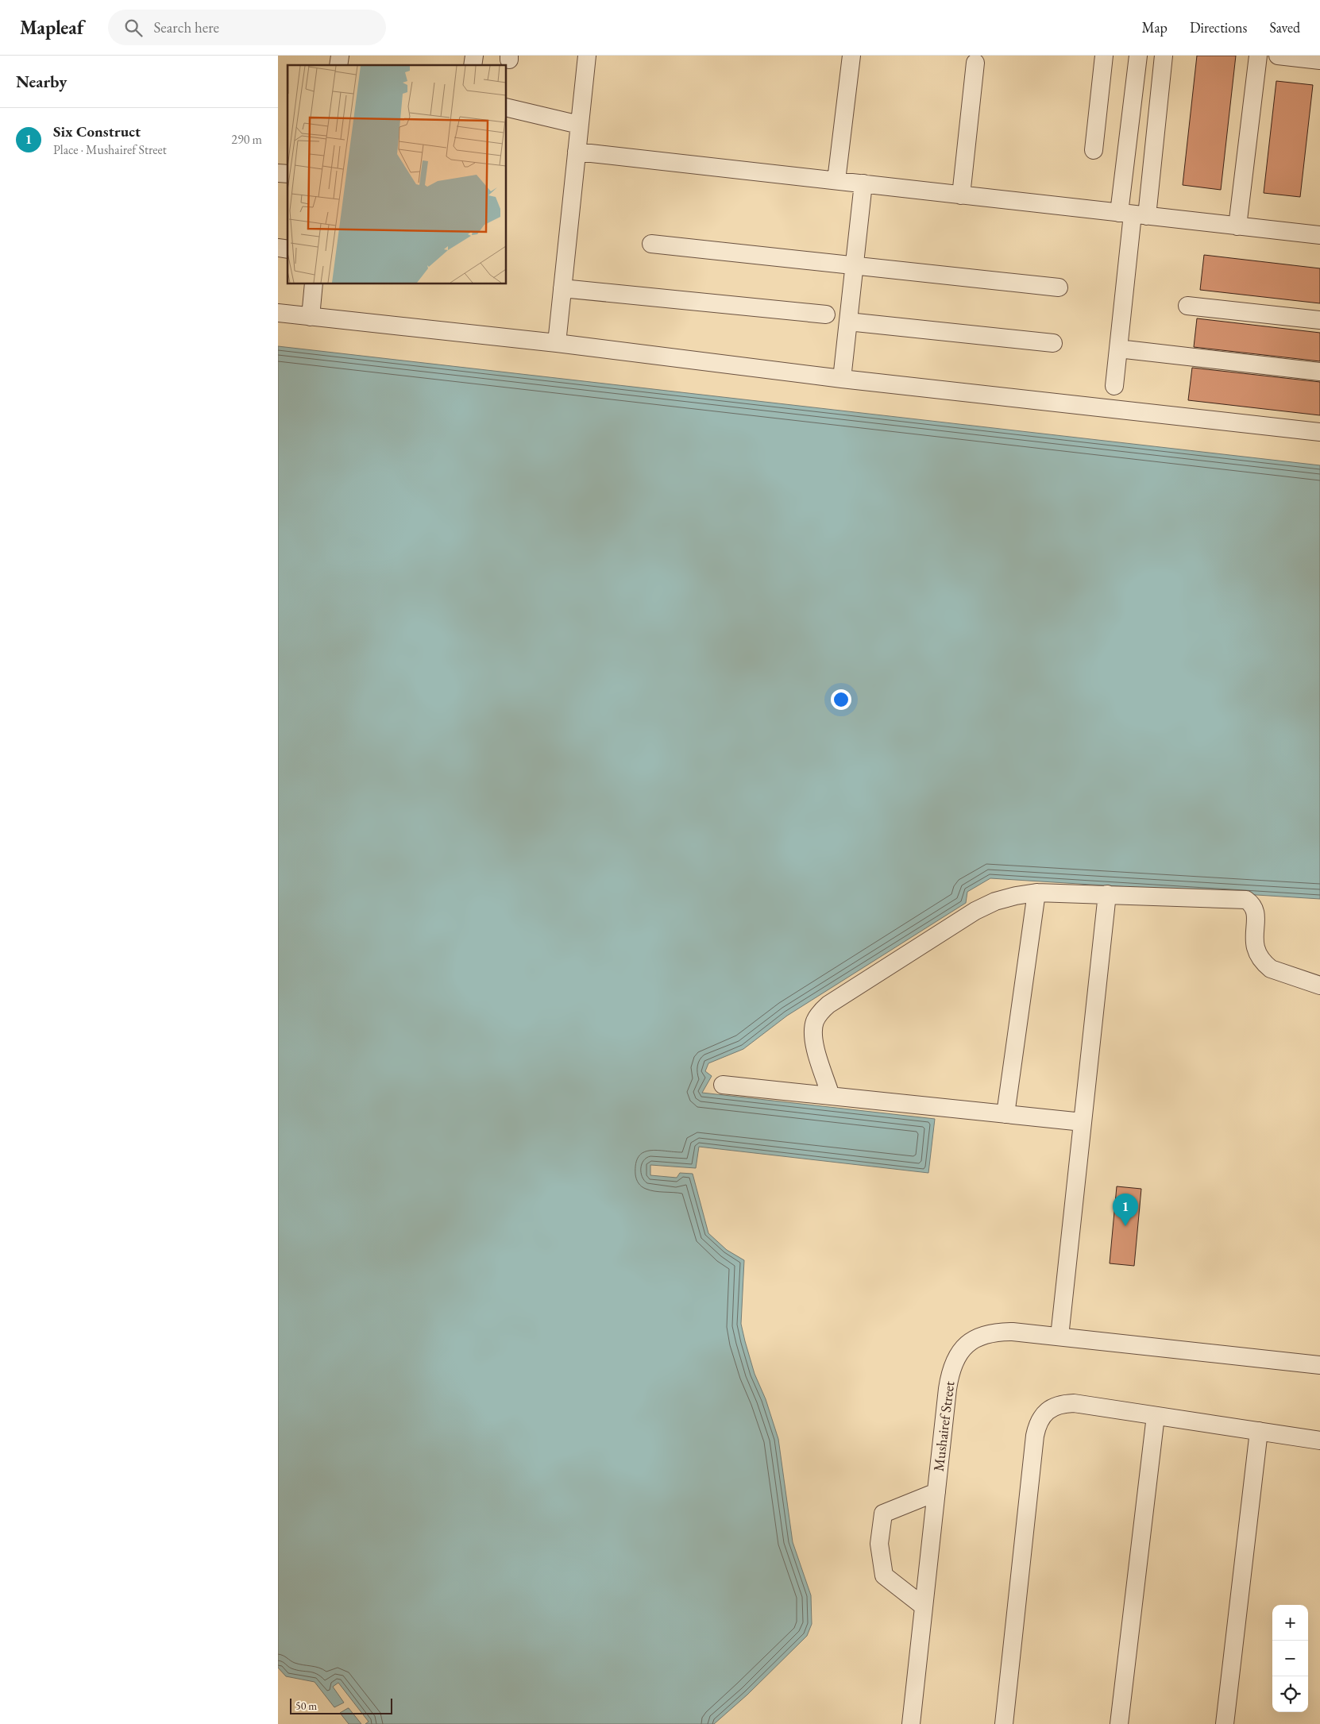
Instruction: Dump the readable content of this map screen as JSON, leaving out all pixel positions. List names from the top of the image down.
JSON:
{
  "streets": {
    "street": ["Mushairef Street"]
  },
  "scale_bar": "50 m",
  "page": {
    "header": "Mapleaf",
    "search": "Search here",
    "nav": ["Map", "Directions", "Saved"],
    "heading": "Nearby",
    "list": [
      {
        "mark": "1",
        "name": "Six Construct",
        "note": "Place · Mushairef Street",
        "value": "290 m"
      }
    ],
    "pins": "1",
    "map_buttons": ["+", "−"],
    "scale": "50 m"
  }
}
